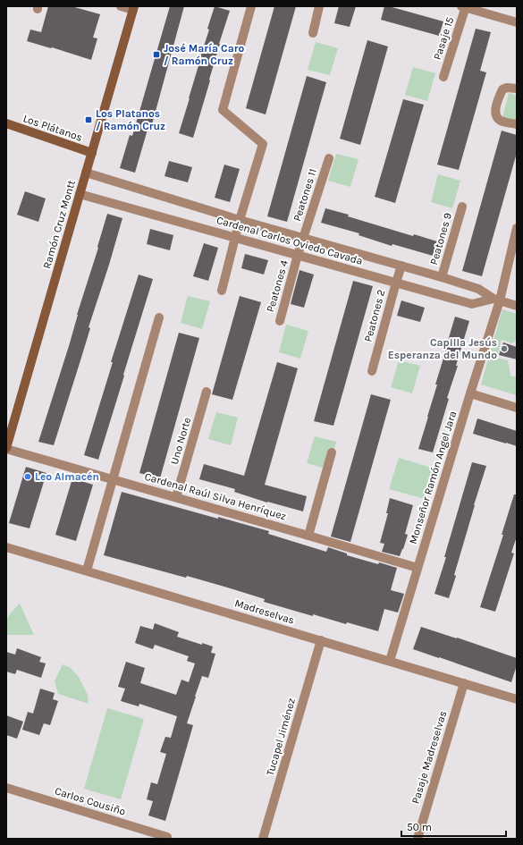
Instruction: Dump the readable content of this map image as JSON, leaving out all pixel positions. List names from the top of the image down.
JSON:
{
  "streets": {
    "street": [
      "Pasaje 15",
      "Los Plátanos",
      "Peatones 11",
      "Ramón Cruz Montt",
      "Peatones 9",
      "Cardenal Carlos Oviedo Cavada",
      "Peatones 4",
      "Peatones 2",
      "Uno Norte",
      "Monseñor Ramón Angel Jara",
      "Cardenal Raúl Silva Henríquez",
      "Madreselvas",
      "Tucapel Jiménez",
      "Pasaje Madreselvas",
      "Carlos Cousiño"
    ]
  },
  "crossings": [
    ["Los Plátanos", "Ramón Cruz Montt"],
    ["Peatones 11", "Cardenal Carlos Oviedo Cavada"],
    ["Peatones 11", "Peatones 4"],
    ["Ramón Cruz Montt", "Cardenal Carlos Oviedo Cavada"],
    ["Ramón Cruz Montt", "Cardenal Raúl Silva Henríquez"],
    ["Peatones 9", "Cardenal Carlos Oviedo Cavada"],
    ["Cardenal Carlos Oviedo Cavada", "Peatones 4"],
    ["Cardenal Carlos Oviedo Cavada", "Peatones 2"],
    ["Cardenal Carlos Oviedo Cavada", "Monseñor Ramón Angel Jara"],
    ["Uno Norte", "Cardenal Raúl Silva Henríquez"],
    ["Monseñor Ramón Angel Jara", "Cardenal Raúl Silva Henríquez"],
    ["Monseñor Ramón Angel Jara", "Madreselvas"],
    ["Madreselvas", "Tucapel Jiménez"],
    ["Madreselvas", "Pasaje Madreselvas"]
  ],
  "places": {
    "transit": ["José María Caro / Ramón Cruz", "Los Platanos / Ramón Cruz"],
    "other": ["Capilla Jesús Esperanza del Mundo", "Leo Almacén"]
  },
  "scale_bar": "50 m"
}
